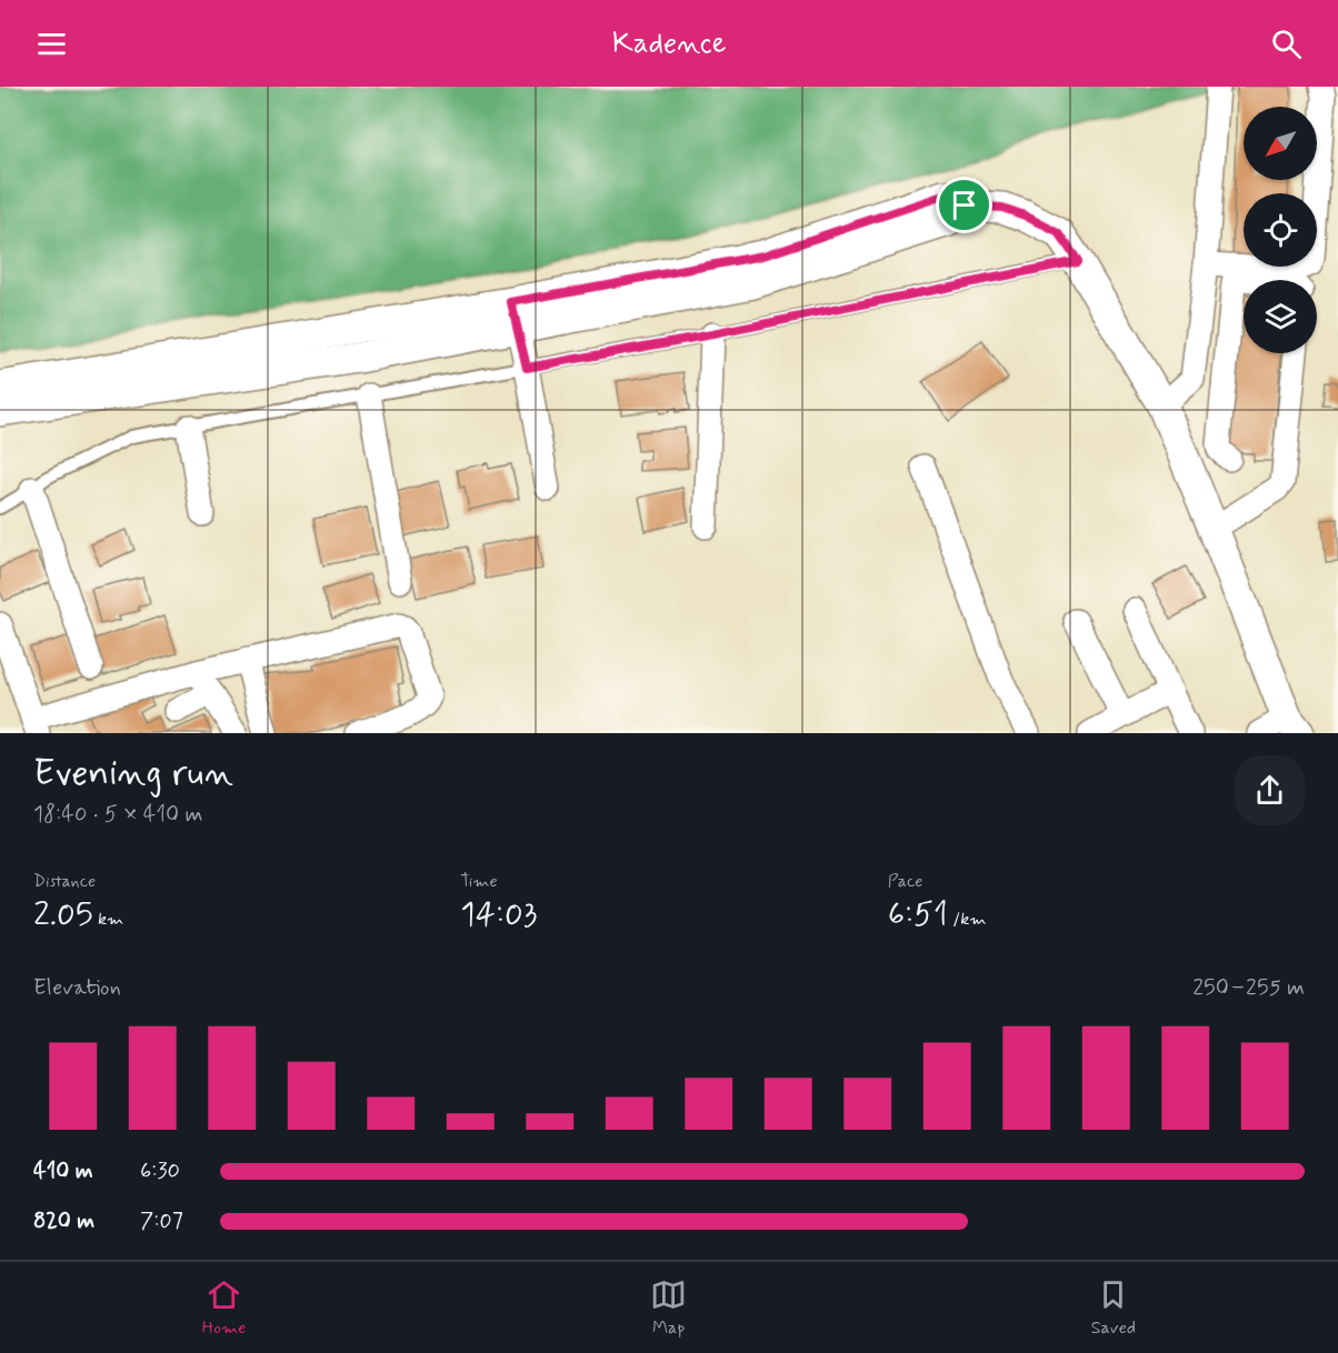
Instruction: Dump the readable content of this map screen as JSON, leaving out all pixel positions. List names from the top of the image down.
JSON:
{
  "north": "bottom left",
  "page": {
    "header": "Kadence",
    "heading": ["Evening run", "18:40 · 5 × 410 m"],
    "stats": [
      ["Distance", "2.05 km"],
      ["Time", "14:03"],
      ["Pace", "6:51 /km"]
    ],
    "chart": ["Elevation", "250–255 m"],
    "list": [
      {
        "name": "410 m",
        "note": "6:30"
      },
      {
        "name": "820 m",
        "note": "7:07"
      }
    ],
    "tabs": ["Home", "Map", "Saved"]
  }
}
